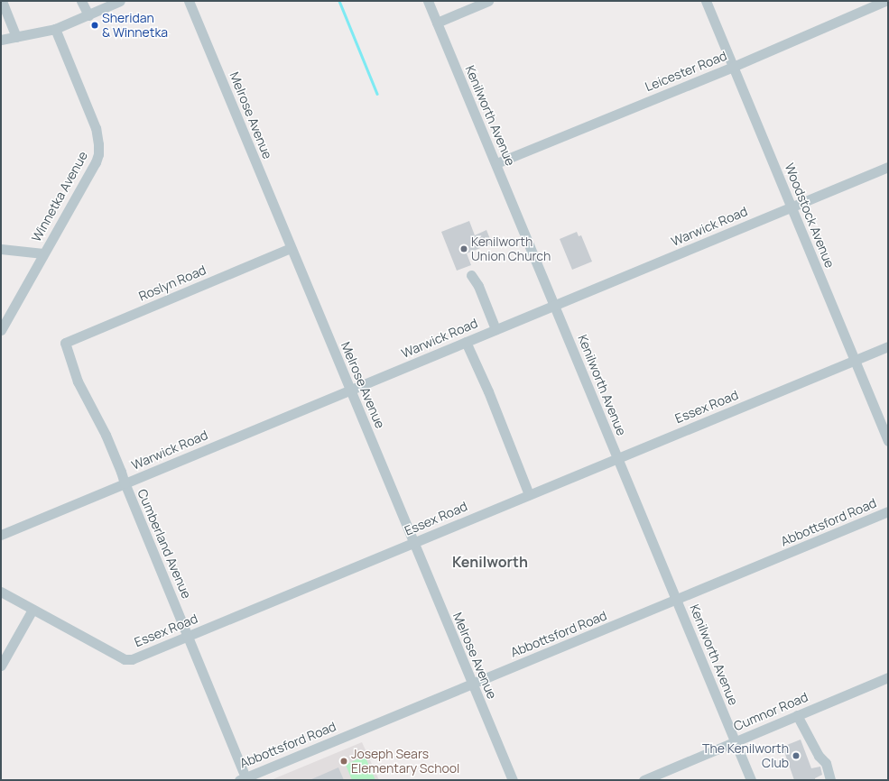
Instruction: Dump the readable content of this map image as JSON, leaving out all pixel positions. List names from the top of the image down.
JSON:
{
  "streets": {
    "street": [
      "Leicester Road",
      "Melrose Avenue",
      "Kenilworth Avenue",
      "Winnetka Avenue",
      "Woodstock Avenue",
      "Warwick Road",
      "Roslyn Road",
      "Essex Road",
      "Abbottsford Road",
      "Cumberland Avenue",
      "Cumnor Road"
    ]
  },
  "crossings": [
    ["Leicester Road", "Kenilworth Avenue"],
    ["Leicester Road", "Woodstock Avenue"],
    ["Melrose Avenue", "Warwick Road"],
    ["Melrose Avenue", "Roslyn Road"],
    ["Melrose Avenue", "Essex Road"],
    ["Melrose Avenue", "Abbottsford Road"],
    ["Kenilworth Avenue", "Warwick Road"],
    ["Kenilworth Avenue", "Essex Road"],
    ["Kenilworth Avenue", "Abbottsford Road"],
    ["Kenilworth Avenue", "Cumnor Road"],
    ["Woodstock Avenue", "Warwick Road"],
    ["Woodstock Avenue", "Essex Road"],
    ["Warwick Road", "Cumberland Avenue"],
    ["Roslyn Road", "Cumberland Avenue"],
    ["Essex Road", "Cumberland Avenue"],
    ["Abbottsford Road", "Cumberland Avenue"]
  ],
  "districts": ["Kenilworth"],
  "places": [
    "Sheridan & Winnetka",
    "Kenilworth Union Church",
    "The Kenilworth Club",
    "Joseph Sears Elementary School"
  ]
}
